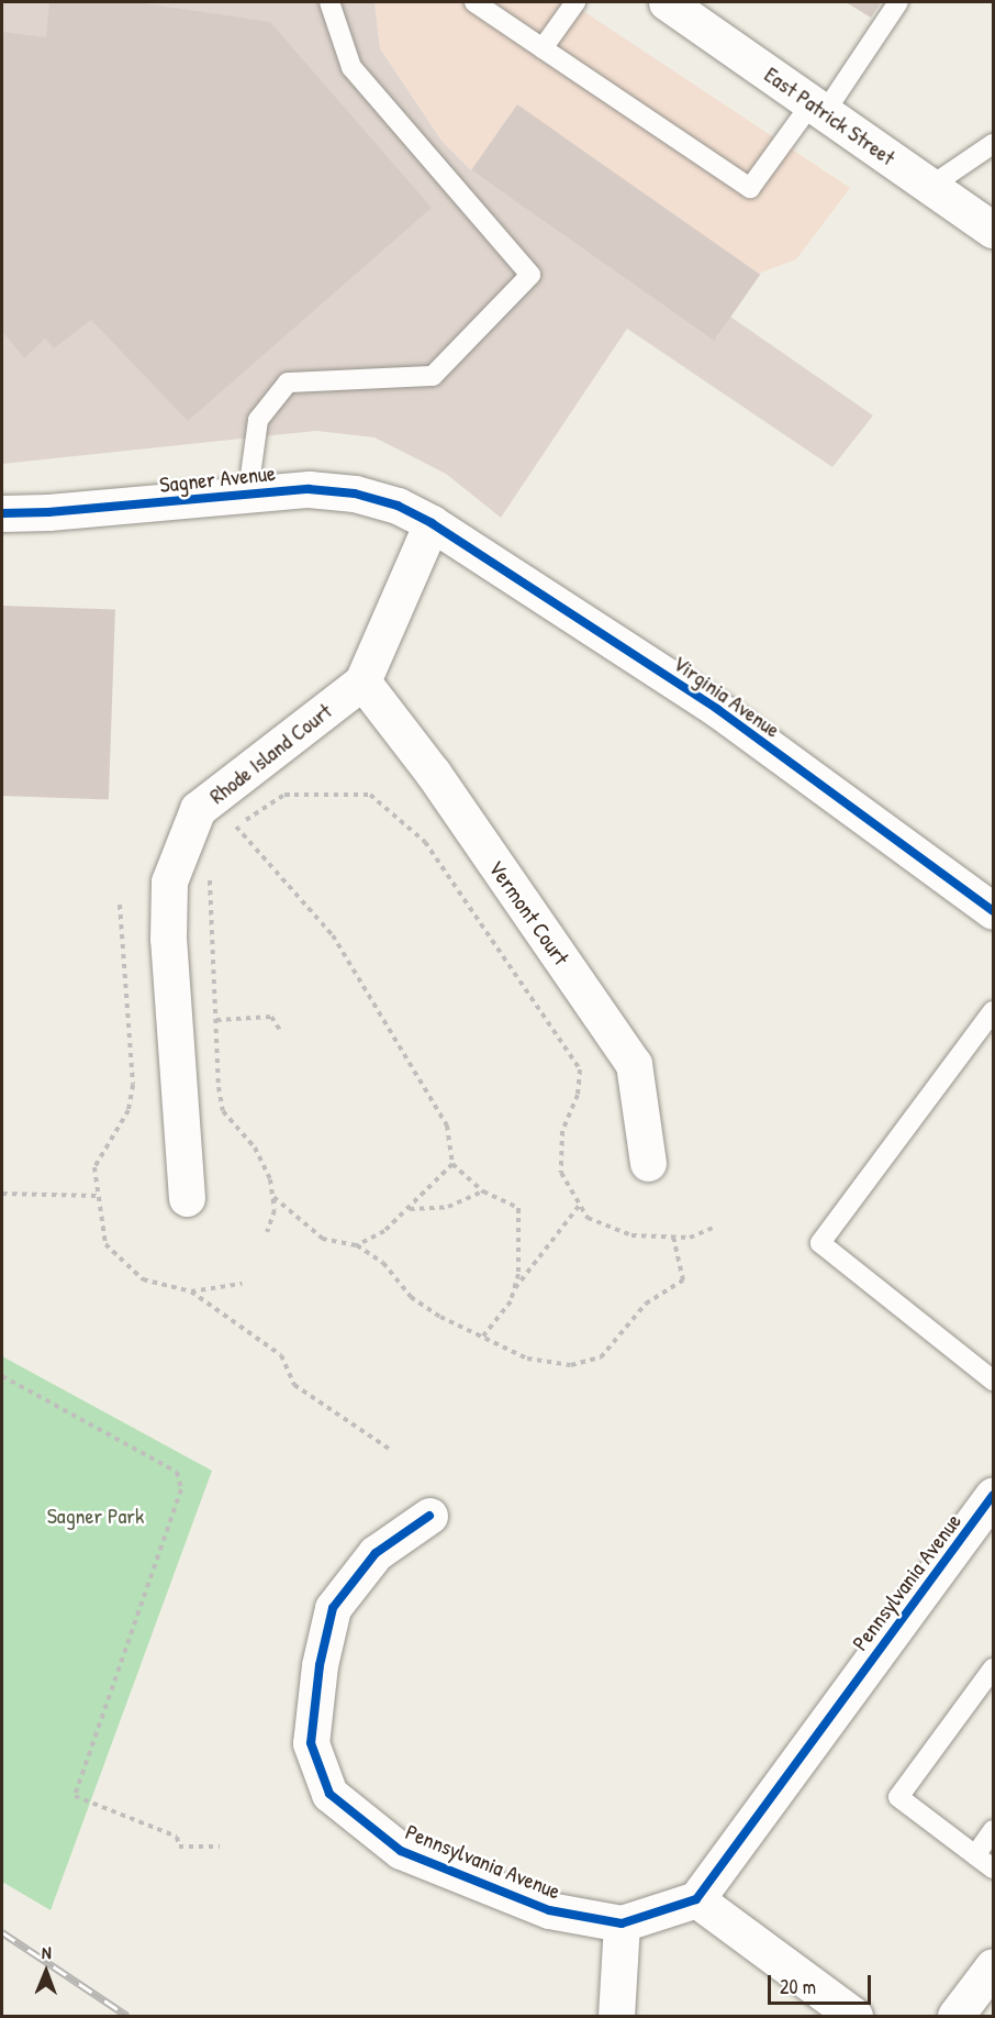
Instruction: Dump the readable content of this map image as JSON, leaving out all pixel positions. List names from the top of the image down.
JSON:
{
  "streets": {
    "street": [
      "East Patrick Street",
      "Sagner Avenue",
      "Virginia Avenue",
      "Rhode Island Court",
      "Vermont Court",
      "Pennsylvania Avenue"
    ]
  },
  "crossings": [
    ["Sagner Avenue", "Virginia Avenue"],
    ["Sagner Avenue", "Rhode Island Court"],
    ["Virginia Avenue", "Rhode Island Court"],
    ["Rhode Island Court", "Vermont Court"]
  ],
  "parks": ["Sagner Park"],
  "scale_bar": "20 m",
  "north": "top"
}
